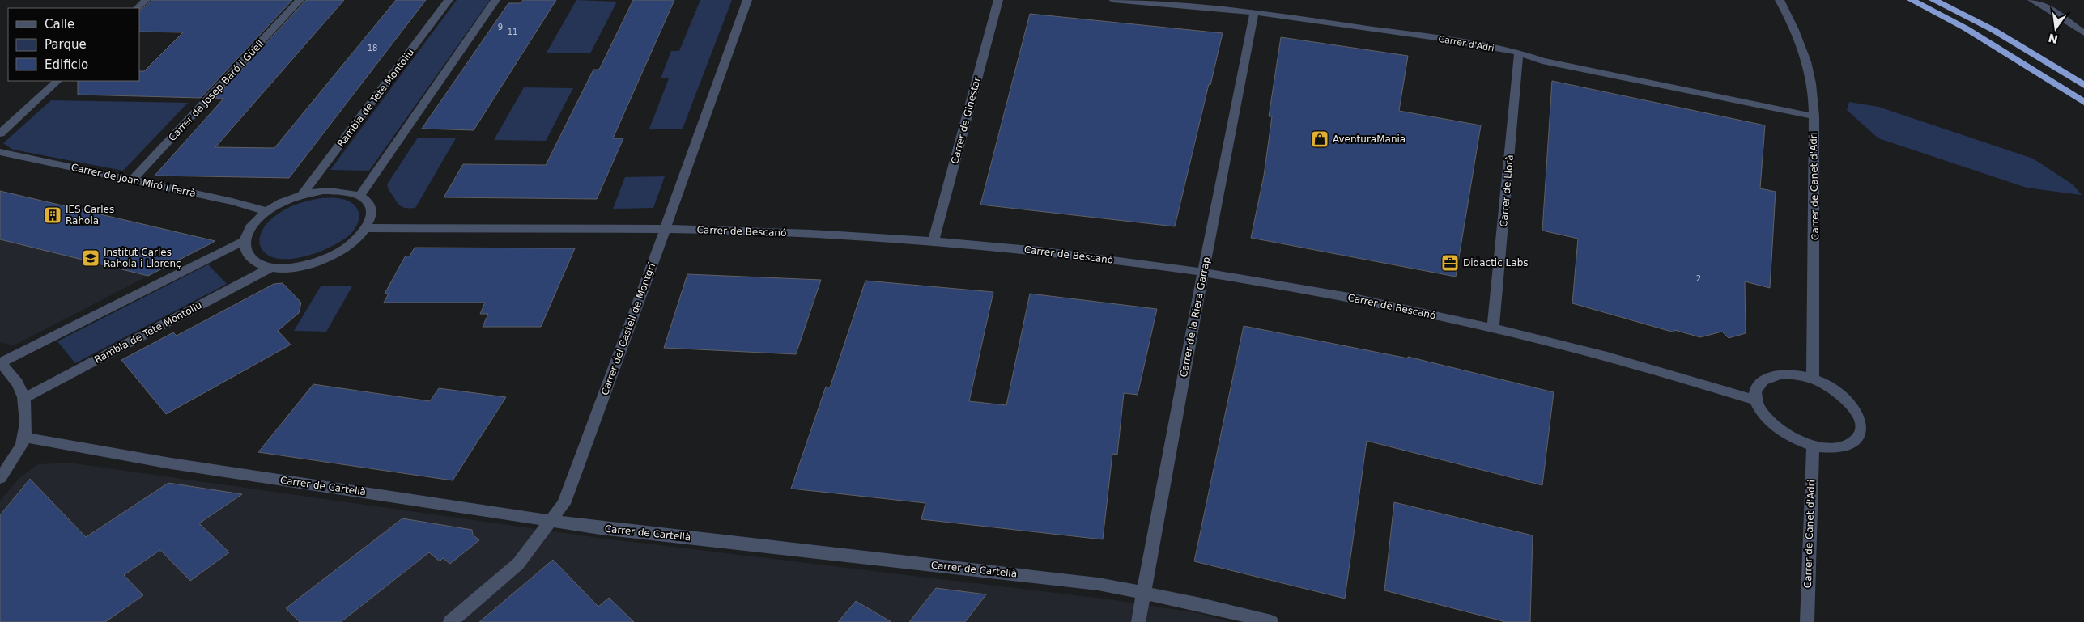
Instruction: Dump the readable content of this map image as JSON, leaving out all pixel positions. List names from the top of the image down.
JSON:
{
  "streets": {
    "street": [
      "Carrer d'Adri",
      "Carrer de Josep Baró i Güell",
      "Rambla de Tete Montoliu",
      "Carrer de Ginestar",
      "Carrer de Joan Miró i Ferrà",
      "Carrer de Canet d'Adri",
      "Carrer de Llorà",
      "Carrer de Bescanó",
      "Carrer de la Riera Garrap",
      "Carrer del Castell de Montgrí",
      "Carrer de Cartellà"
    ]
  },
  "crossings": [
    ["Carrer d'Adri", "Carrer de Canet d'Adri"],
    ["Carrer d'Adri", "Carrer de Llorà"],
    ["Carrer d'Adri", "Carrer de la Riera Garrap"],
    ["Carrer de Josep Baró i Güell", "Carrer de Joan Miró i Ferrà"],
    ["Carrer de Ginestar", "Carrer de Bescanó"],
    ["Carrer de Canet d'Adri", "Carrer de Bescanó"],
    ["Carrer de Llorà", "Carrer de Bescanó"],
    ["Carrer de Bescanó", "Carrer de la Riera Garrap"],
    ["Carrer de Bescanó", "Carrer del Castell de Montgrí"],
    ["Carrer de la Riera Garrap", "Carrer de Cartellà"],
    ["Carrer del Castell de Montgrí", "Carrer de Cartellà"]
  ],
  "places": {
    "shop": ["AventuraMania"],
    "building": ["IES Carles Rahola"],
    "school or university": ["Institut Carles Rahola i Llorenç"],
    "office": ["Didactic Labs"]
  },
  "house_numbers": [
    "9",
    "11",
    "18",
    "2"
  ],
  "legend": ["Calle", "Parque", "Edificio"],
  "north": "bottom"
}
